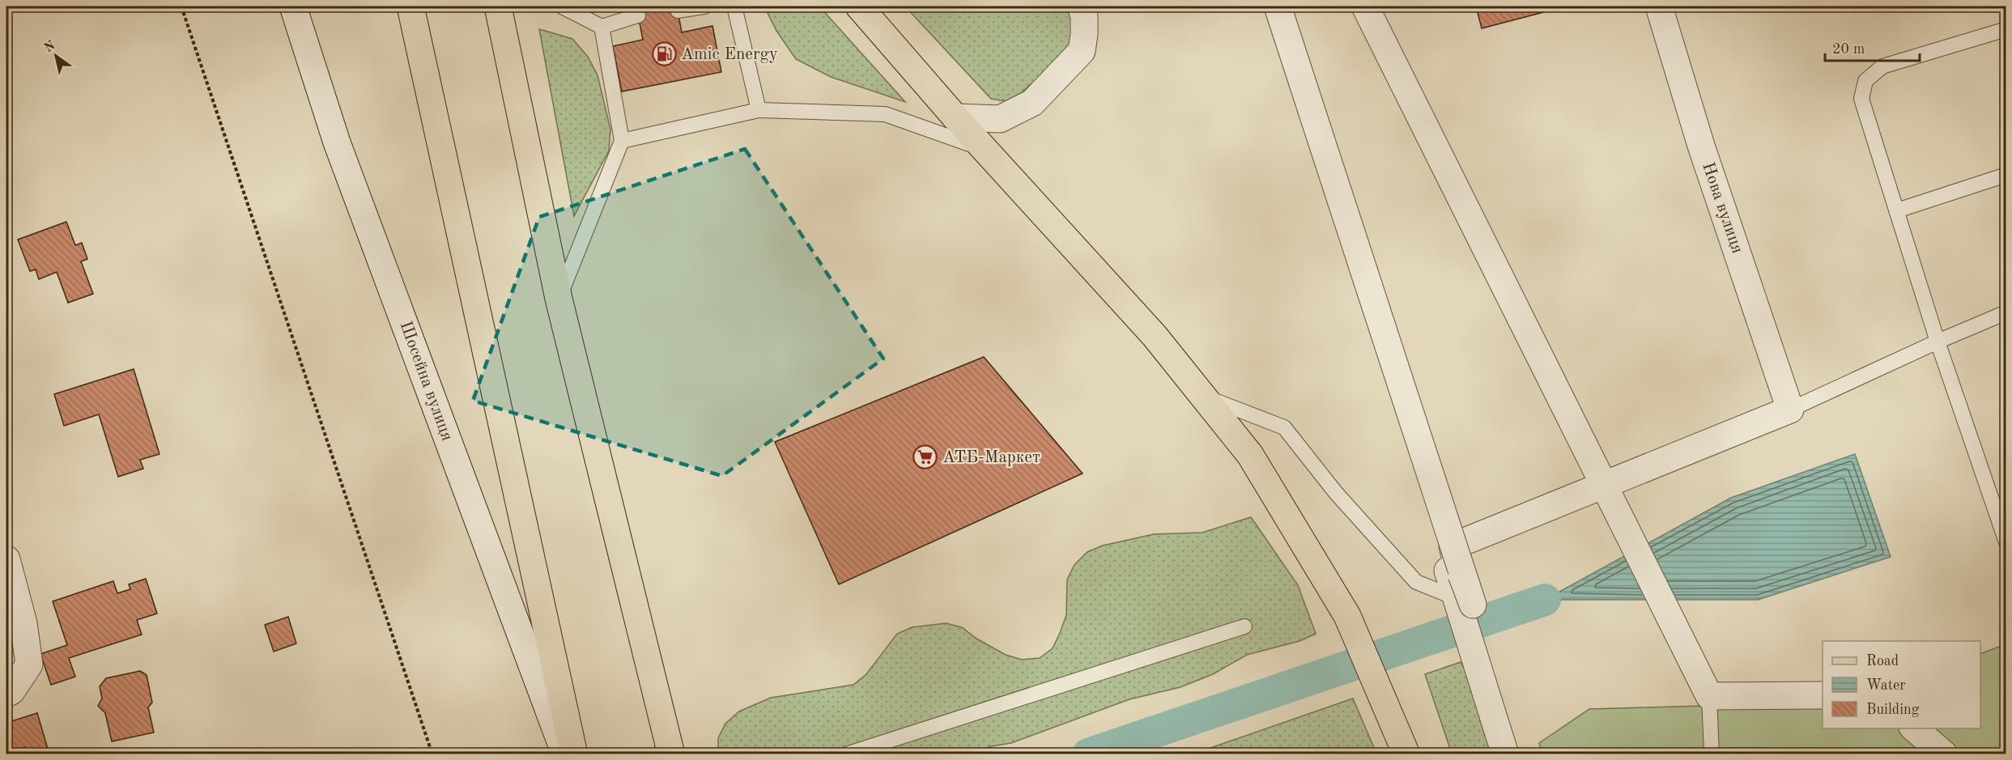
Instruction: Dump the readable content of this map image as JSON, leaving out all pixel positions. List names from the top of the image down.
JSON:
{
  "streets": {
    "street": ["Нова вулиця", "Шосейна вулиця"]
  },
  "places": {
    "fuel station": ["Amic Energy"],
    "supermarket": ["АТБ-Маркет"]
  },
  "legend": ["Road", "Water", "Building"],
  "scale_bar": "20 m",
  "north": "top left"
}
